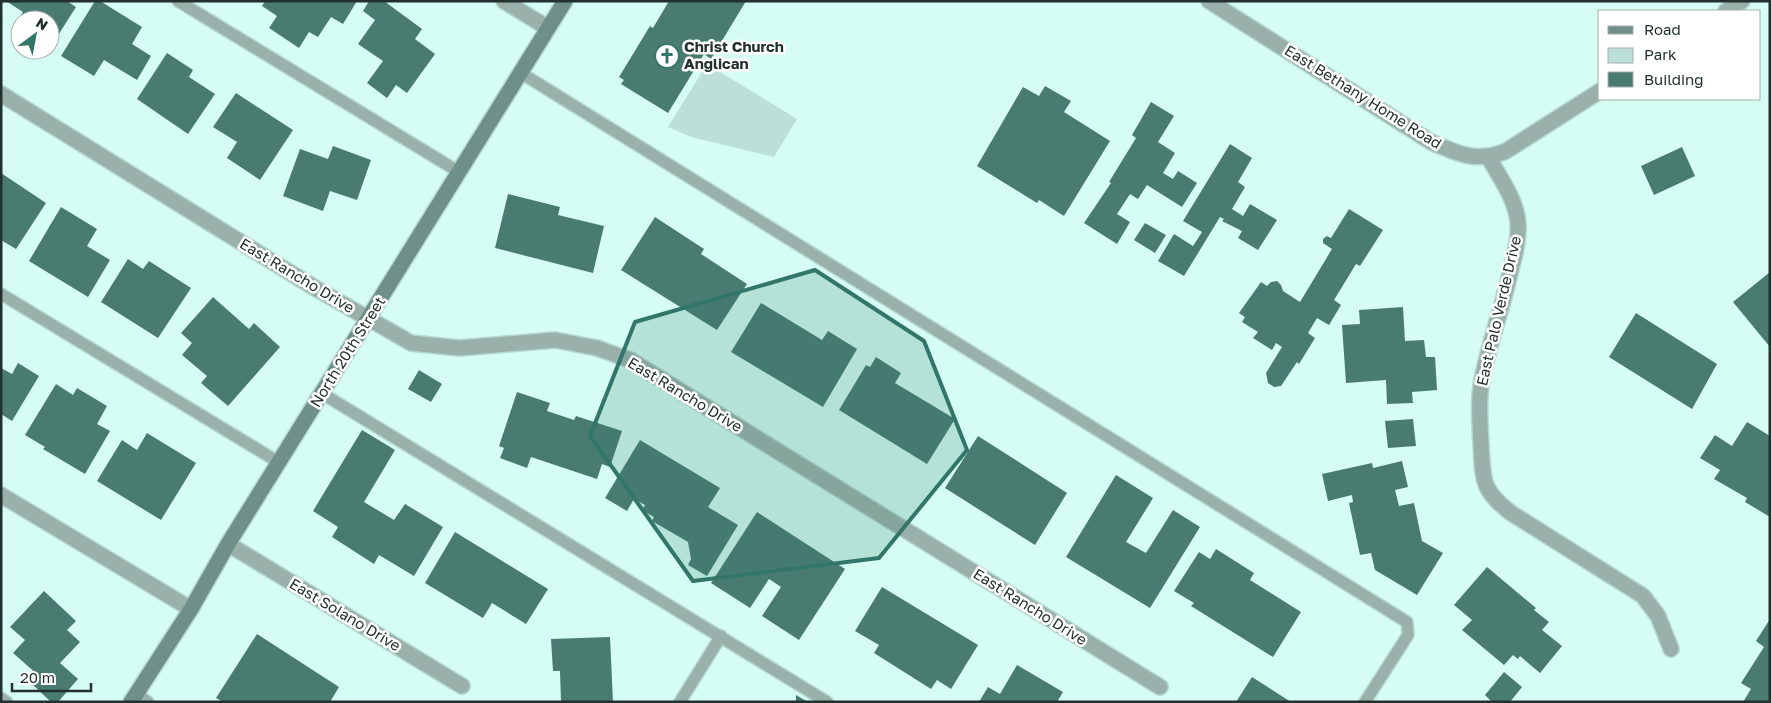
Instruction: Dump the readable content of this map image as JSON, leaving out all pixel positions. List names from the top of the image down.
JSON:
{
  "streets": {
    "street": [
      "East Bethany Home Road",
      "East Rancho Drive",
      "East Palo Verde Drive",
      "North 20th Street",
      "East Solano Drive"
    ]
  },
  "crossings": [
    ["East Bethany Home Road", "East Palo Verde Drive"],
    ["East Rancho Drive", "North 20th Street"],
    ["North 20th Street", "East Solano Drive"]
  ],
  "places": {
    "church": ["Christ Church Anglican"]
  },
  "legend": ["Road", "Park", "Building"],
  "scale_bar": "20 m",
  "north": "top right"
}
